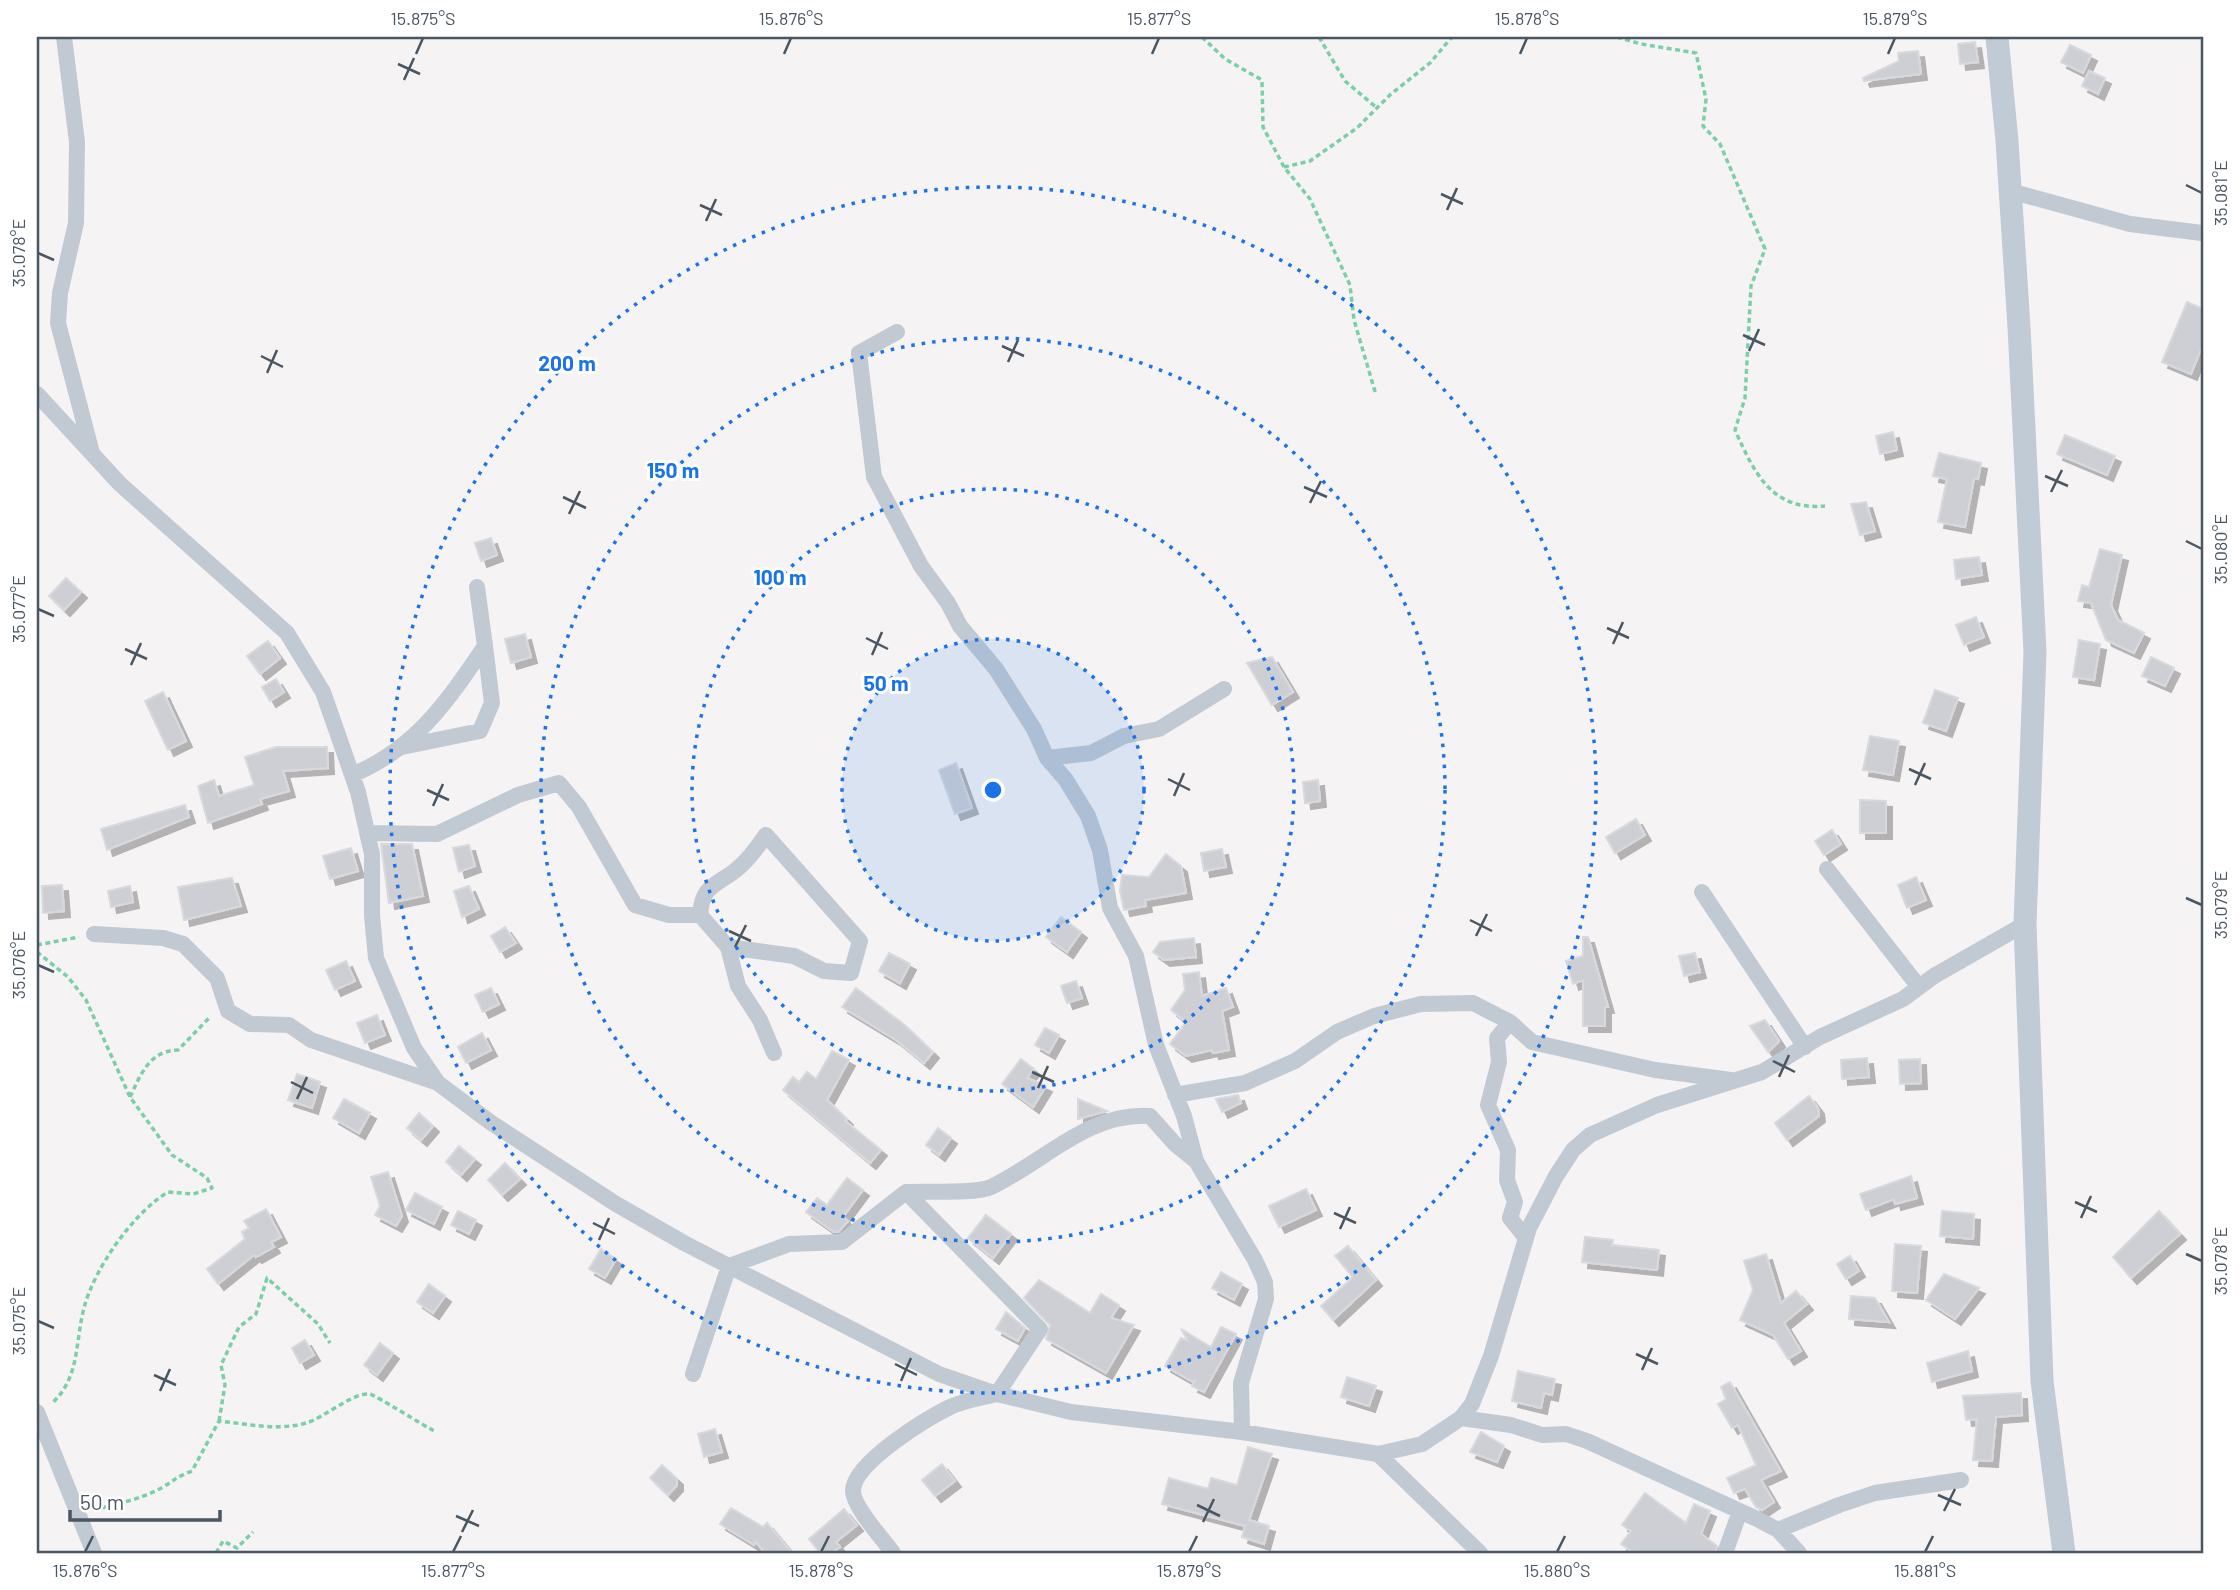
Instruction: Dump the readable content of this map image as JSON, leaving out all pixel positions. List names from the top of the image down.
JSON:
{
  "scale_bar": "50 m",
  "coordinates": [
    "15.875°S",
    "15.876°S",
    "15.877°S",
    "15.878°S",
    "15.879°S",
    "35.081°E",
    "35.078°E",
    "35.080°E",
    "35.077°E",
    "35.079°E",
    "35.076°E",
    "35.075°E",
    "15.880°S",
    "15.881°S"
  ],
  "rings": [
    "200 m",
    "150 m",
    "100 m",
    "50 m"
  ]
}
